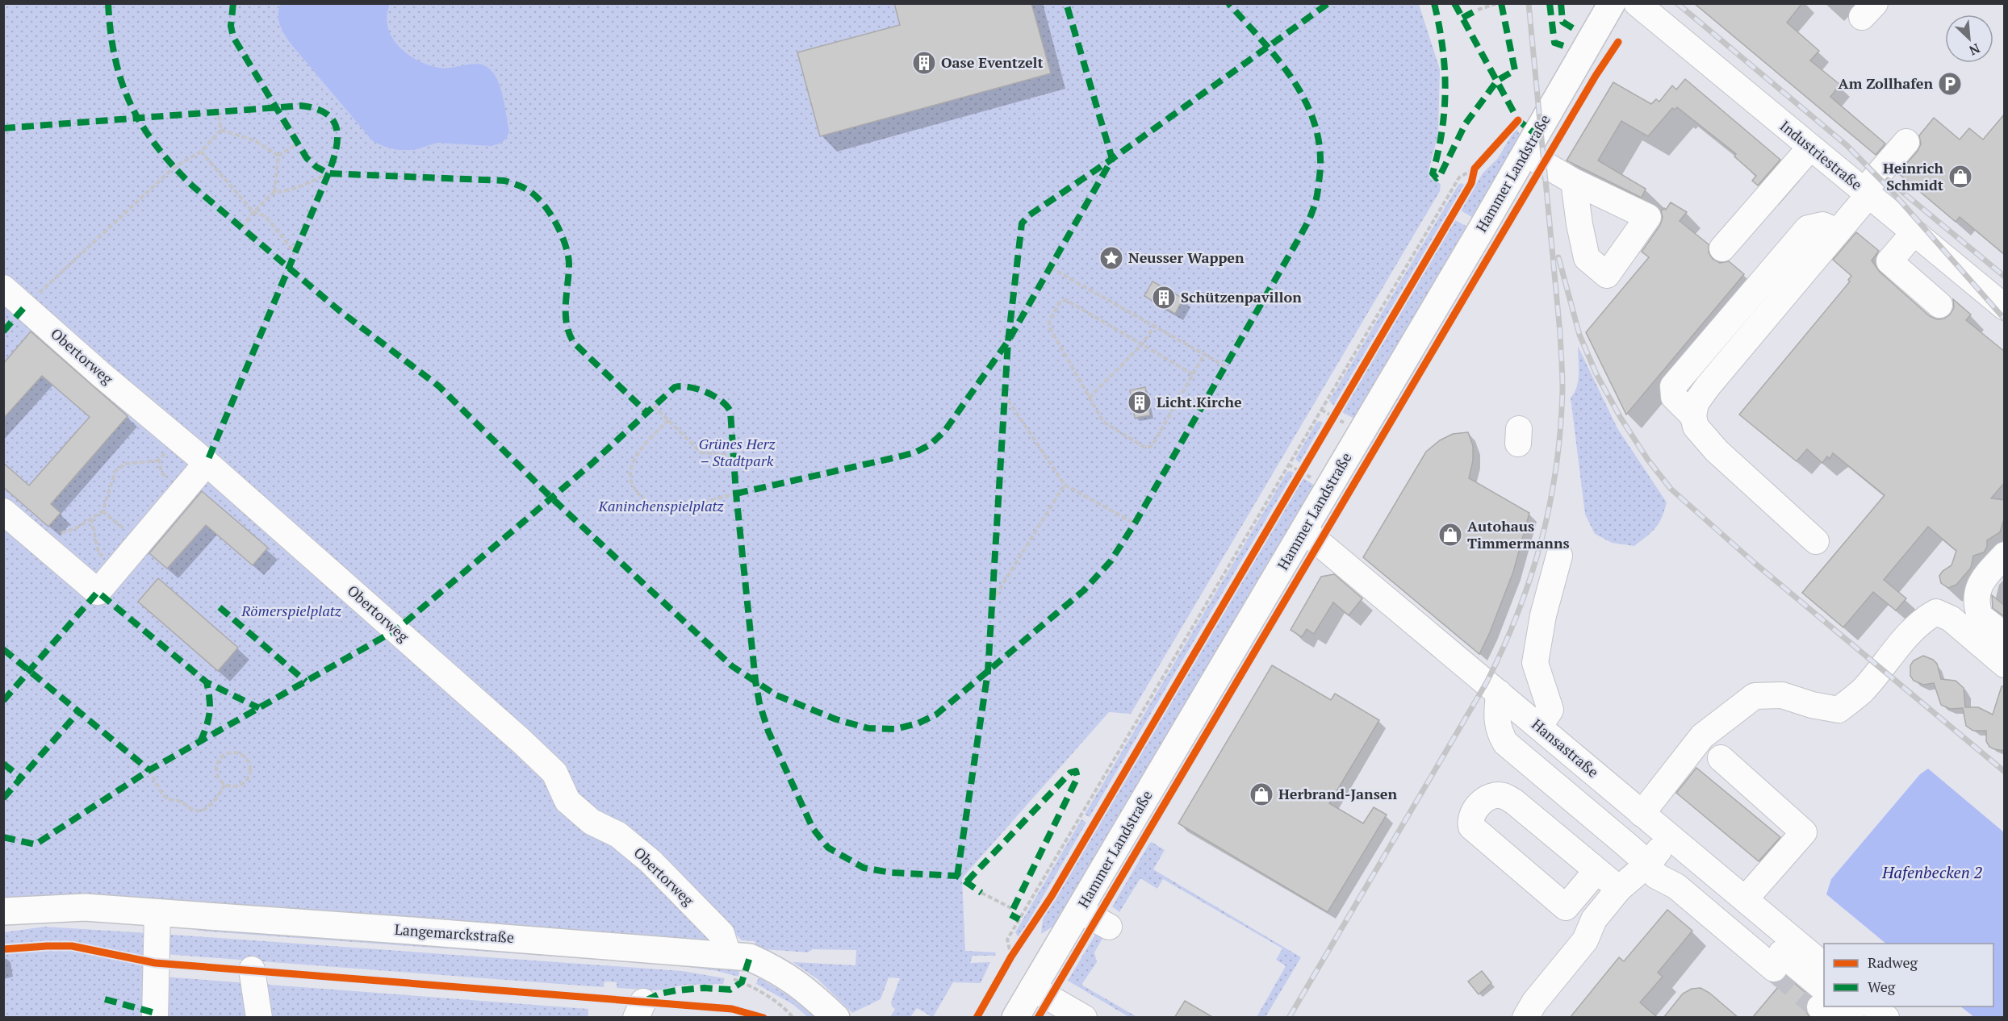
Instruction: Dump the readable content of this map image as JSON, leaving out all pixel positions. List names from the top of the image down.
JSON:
{
  "streets": {
    "main road": ["Hammer Landstraße", "Langemarckstraße"],
    "street": ["Industriestraße", "Obertorweg", "Hansastraße"]
  },
  "crossings": [
    ["Hammer Landstraße", "Hansastraße"],
    ["Obertorweg", "Langemarckstraße"]
  ],
  "water": ["Hafenbecken 2"],
  "parks": ["Grünes Herz – Stadtpark", "Kaninchenspielplatz", "Römerspielplatz"],
  "places": {
    "building": ["Oase Eventzelt", "Schützenpavillon", "Licht.Kirche"],
    "parking": ["Am Zollhafen"],
    "shop": ["Heinrich Schmidt", "Autohaus Timmermanns", "Herbrand-Jansen"],
    "place": ["Neusser Wappen"]
  },
  "legend": ["Radweg", "Weg"],
  "north": "bottom right"
}
